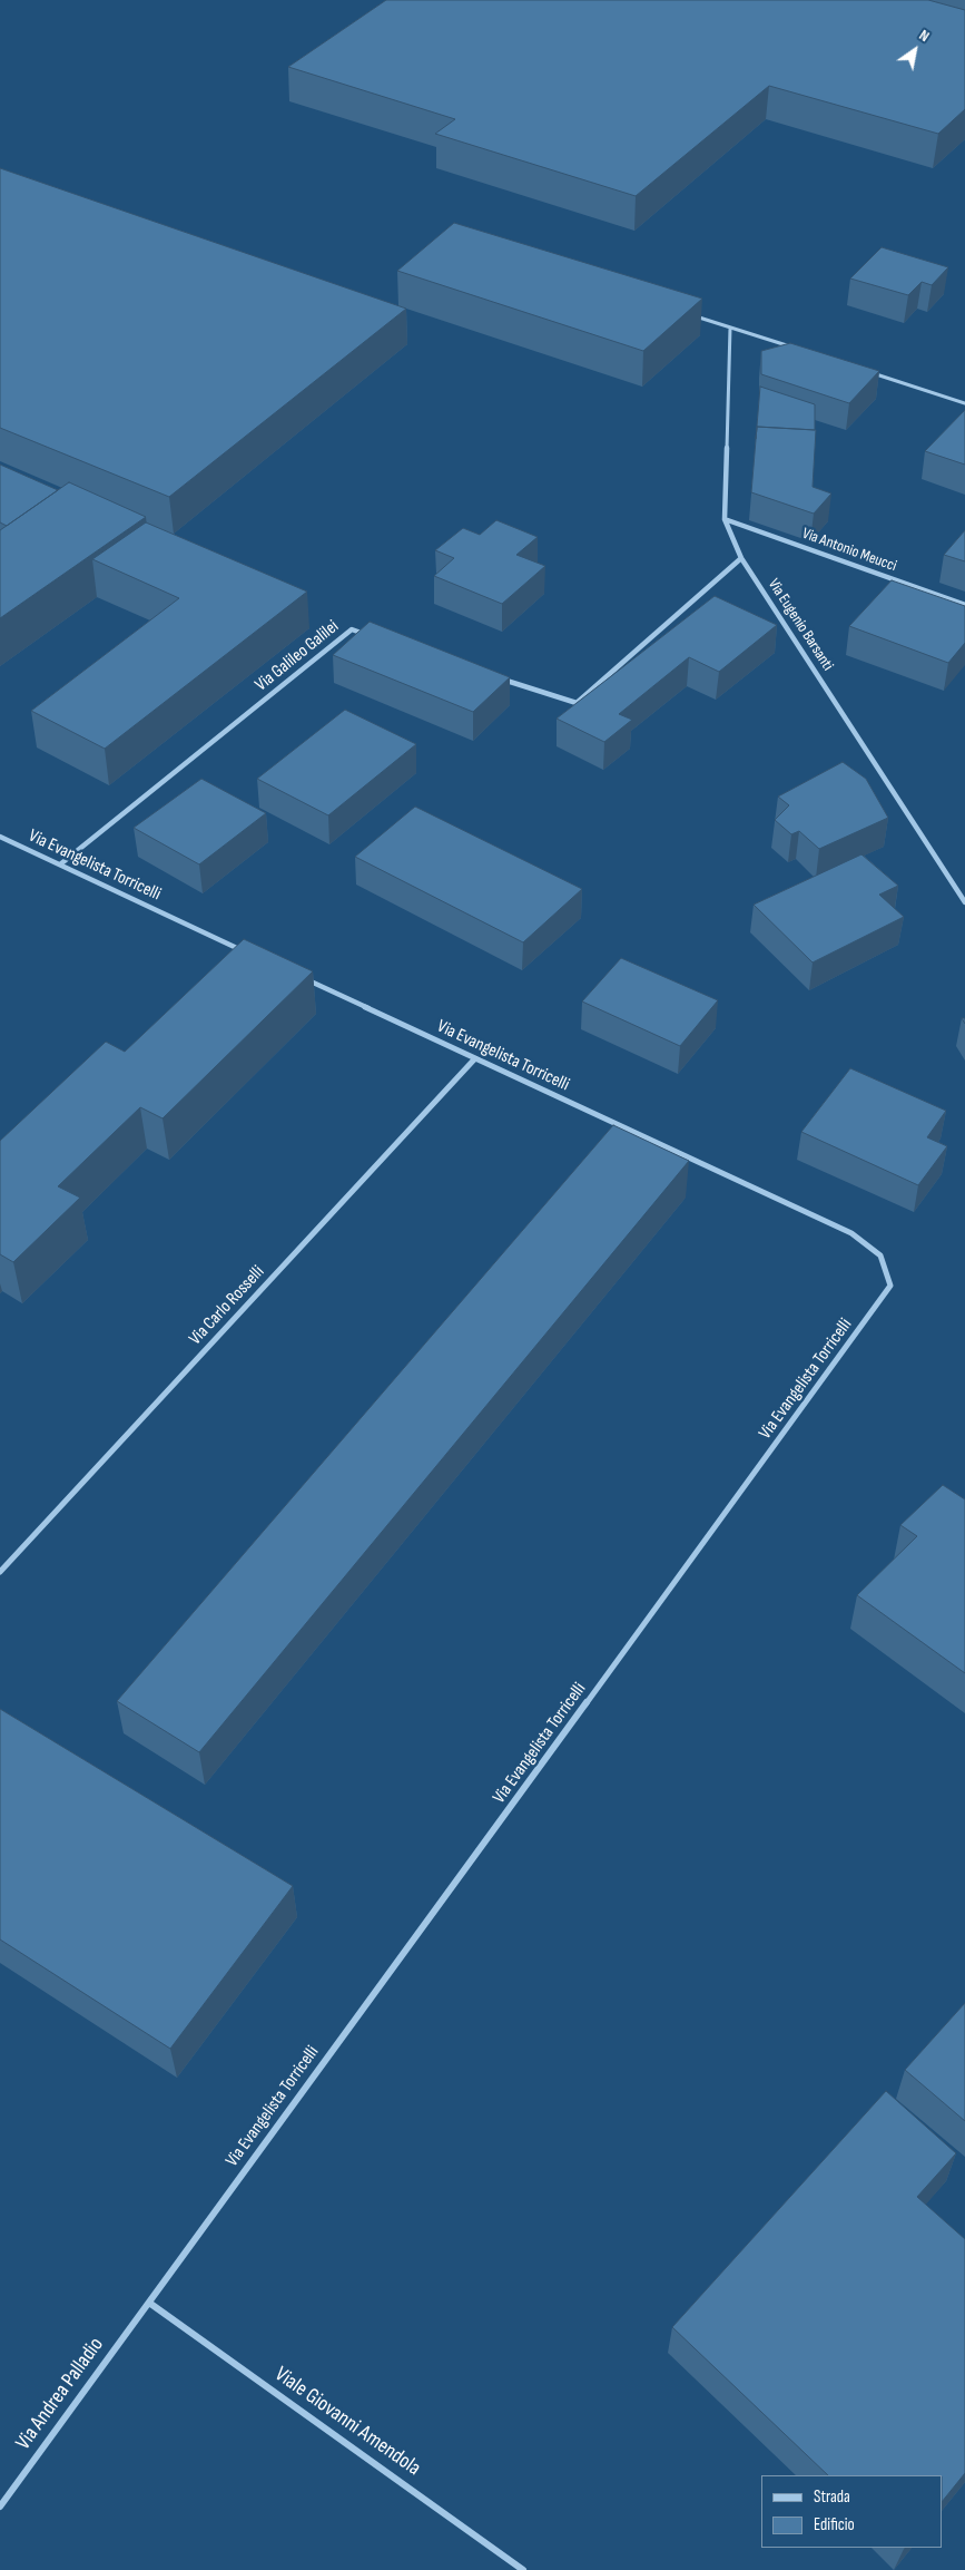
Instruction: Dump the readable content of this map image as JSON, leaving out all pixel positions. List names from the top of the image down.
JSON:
{
  "streets": {
    "street": [
      "Via Antonio Meucci",
      "Via Eugenio Barsanti",
      "Via Galileo Galilei",
      "Via Evangelista Torricelli",
      "Via Carlo Rosselli",
      "Via Andrea Palladio",
      "Viale Giovanni Amendola"
    ]
  },
  "crossings": [
    ["Via Antonio Meucci", "Via Eugenio Barsanti"],
    ["Via Galileo Galilei", "Via Evangelista Torricelli"],
    ["Via Evangelista Torricelli", "Via Carlo Rosselli"],
    ["Via Evangelista Torricelli", "Via Andrea Palladio"],
    ["Via Evangelista Torricelli", "Viale Giovanni Amendola"],
    ["Via Andrea Palladio", "Viale Giovanni Amendola"]
  ],
  "legend": ["Strada", "Edificio"],
  "north": "top right"
}
